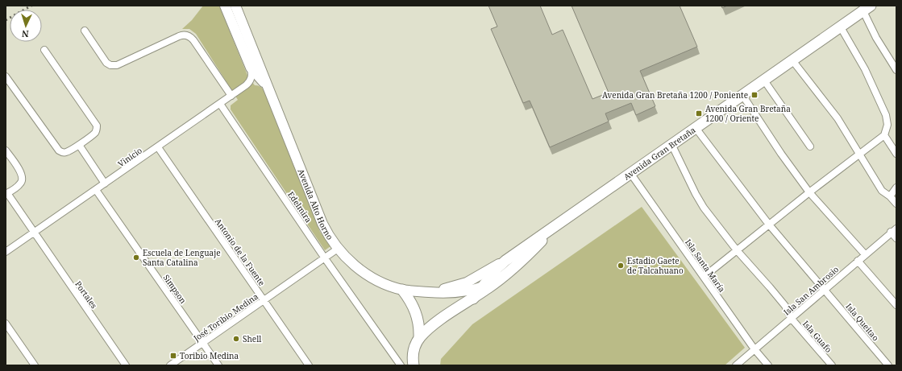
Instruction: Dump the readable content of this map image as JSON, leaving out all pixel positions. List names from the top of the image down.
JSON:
{
  "streets": {
    "main road": ["Avenida Gran Bretaña", "Avenida Alto Horno"],
    "street": [
      "Vinicio",
      "Edelmira",
      "Antonio de la Fuente",
      "Isla Santa María",
      "Simpson",
      "Isla San Ambrosio",
      "Portales",
      "José Toribio Medina",
      "Isla Queitao",
      "Isla Guafo"
    ]
  },
  "crossings": [
    ["Avenida Gran Bretaña", "Avenida Alto Horno"],
    ["Avenida Gran Bretaña", "Isla Santa María"],
    ["Avenida Gran Bretaña", "Isla Queitao"],
    ["Avenida Gran Bretaña", "Isla Guafo"],
    ["Vinicio", "Avenida Alto Horno"],
    ["Vinicio", "Edelmira"],
    ["Vinicio", "Antonio de la Fuente"],
    ["Vinicio", "Simpson"],
    ["Vinicio", "Portales"],
    ["Avenida Alto Horno", "José Toribio Medina"],
    ["Edelmira", "José Toribio Medina"],
    ["Antonio de la Fuente", "José Toribio Medina"],
    ["Isla Santa María", "Isla San Ambrosio"],
    ["Simpson", "José Toribio Medina"],
    ["Isla San Ambrosio", "Isla Queitao"],
    ["Isla San Ambrosio", "Isla Guafo"]
  ],
  "places": {
    "transit": ["Avenida Gran Bretaña 1200 / Poniente", "Avenida Gran Bretaña 1200 / Oriente", "Toribio Medina"],
    "other": ["Escuela de Lenguaje Santa Catalina", "Estadio Gaete de Talcahuano", "Shell"]
  },
  "north": "bottom"
}
